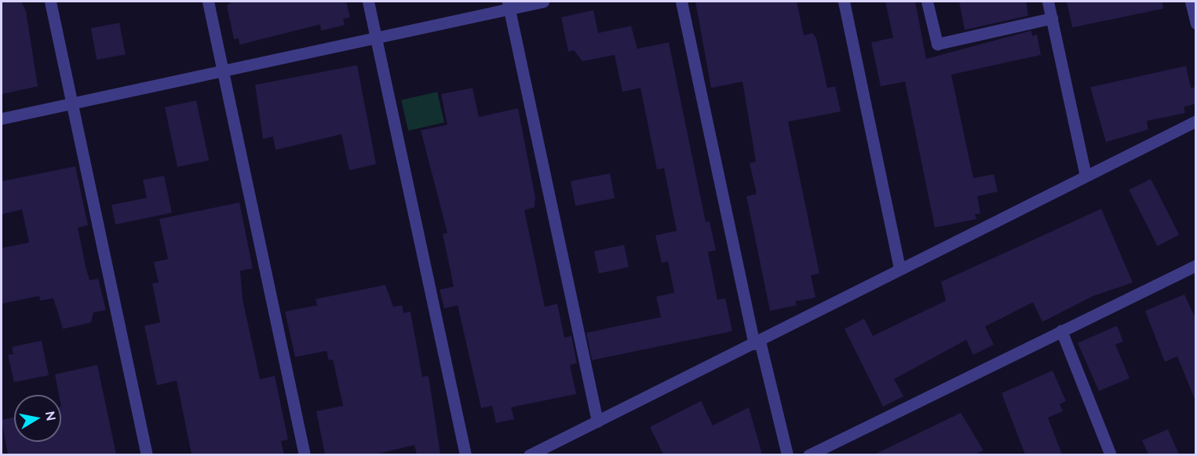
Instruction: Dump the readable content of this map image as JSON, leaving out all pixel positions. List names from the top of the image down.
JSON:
{
  "north": "right"
}
